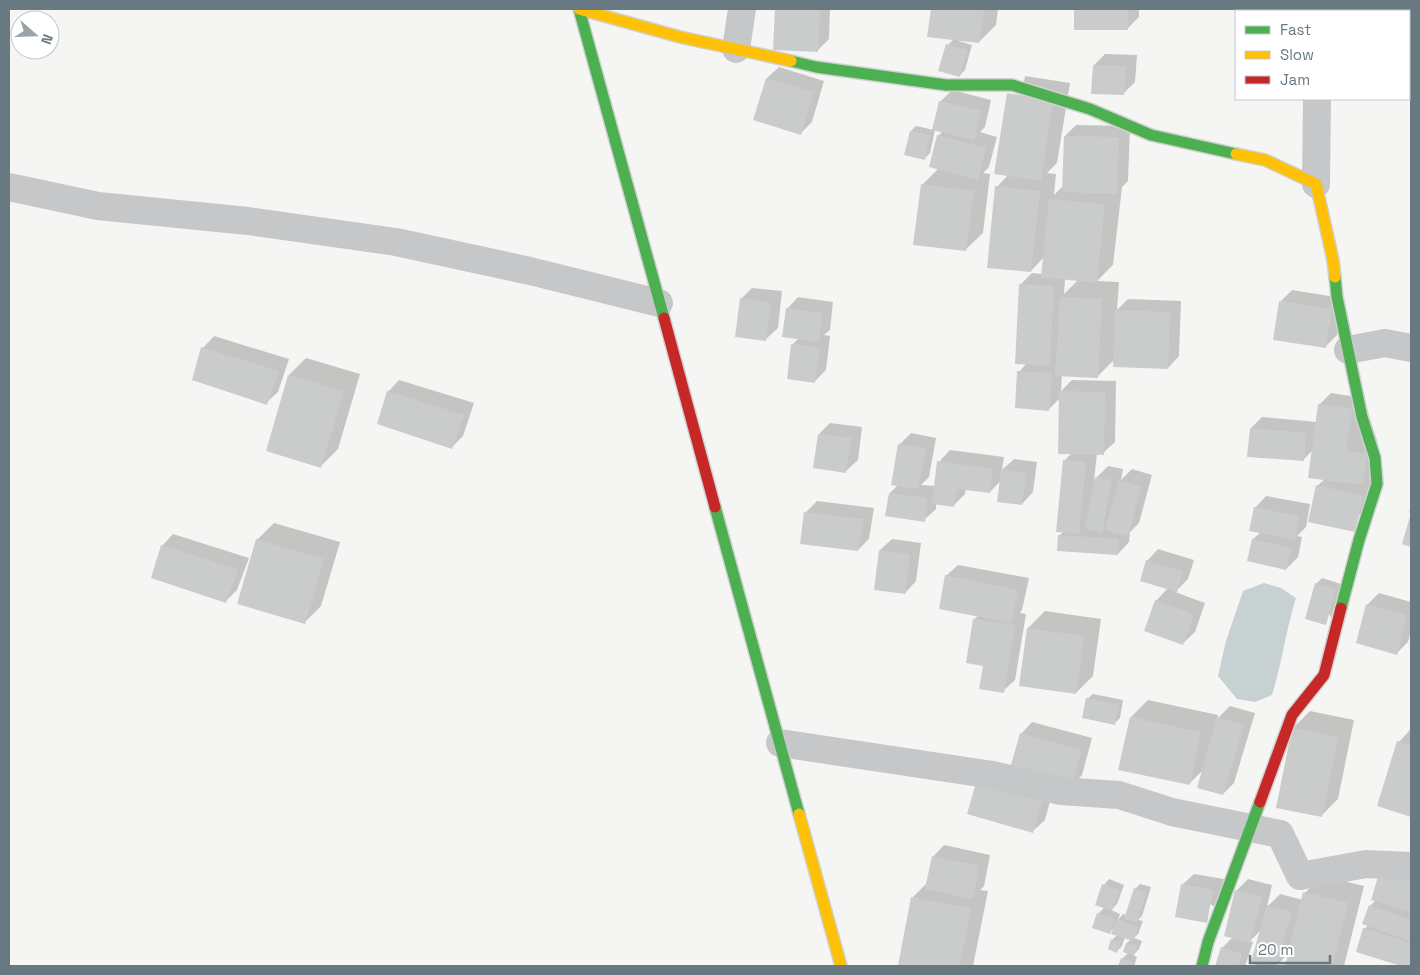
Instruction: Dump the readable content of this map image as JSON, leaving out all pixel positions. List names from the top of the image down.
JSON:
{
  "legend": ["Fast", "Slow", "Jam"],
  "scale_bar": "20 m",
  "north": "right"
}
